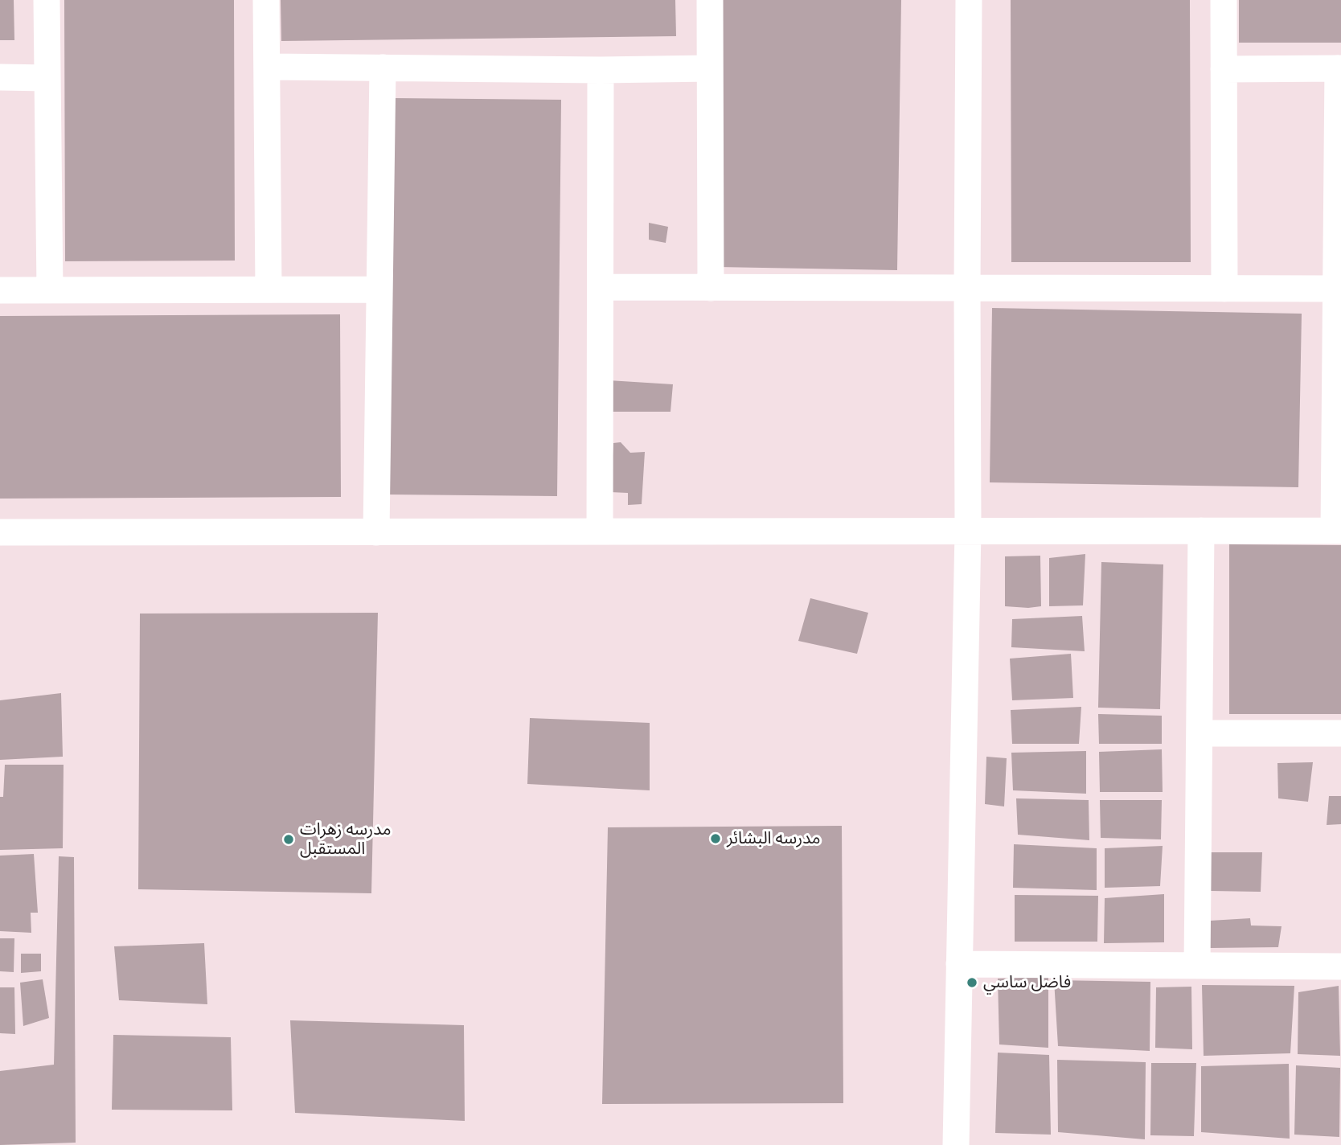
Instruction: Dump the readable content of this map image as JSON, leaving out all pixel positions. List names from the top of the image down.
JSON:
{
  "places": ["مدرسه البشائر", "مدرسه زهرات المستقبل", "فاضل ساسي"]
}
